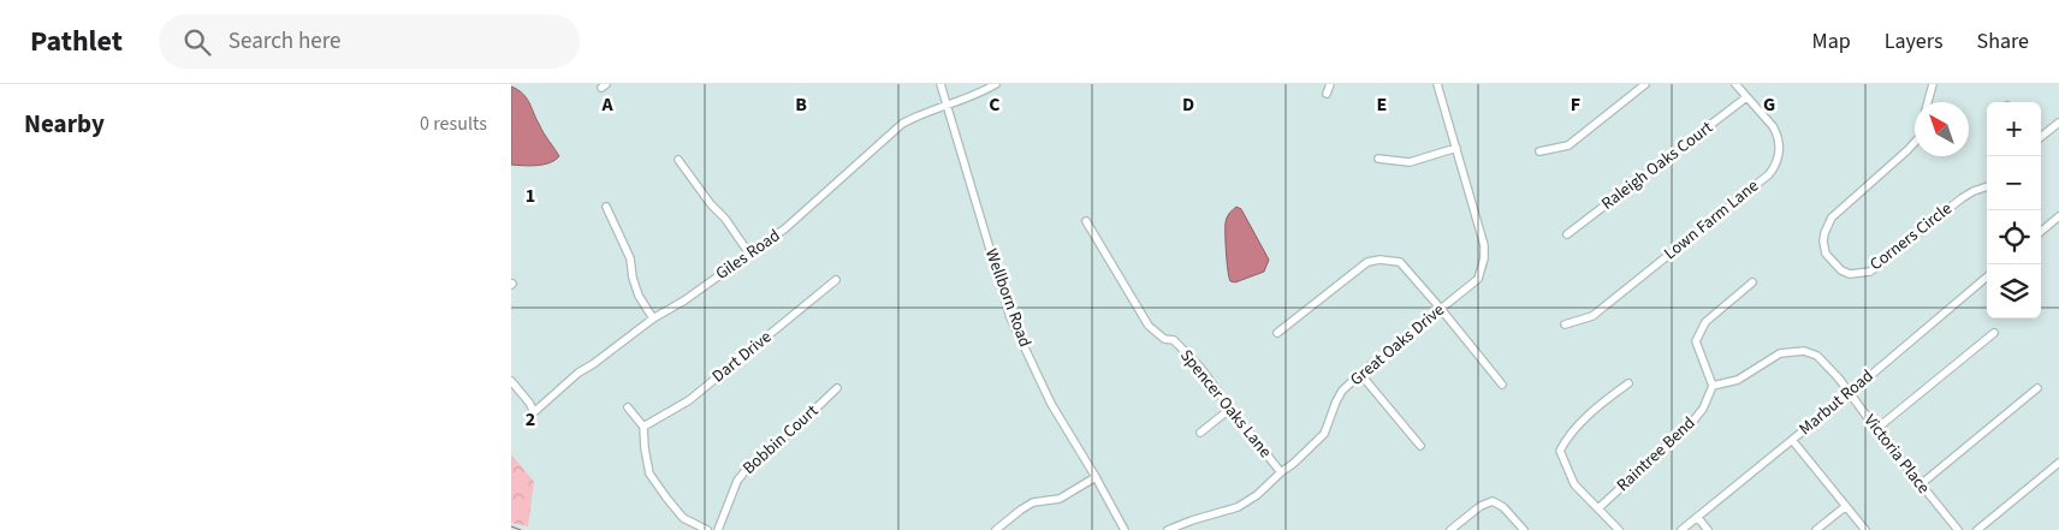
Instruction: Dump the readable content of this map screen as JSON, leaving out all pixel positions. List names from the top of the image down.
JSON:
{
  "streets": {
    "street": [
      "Raleigh Oaks Court",
      "Lown Farm Lane",
      "Corners Circle",
      "Giles Road",
      "Wellborn Road",
      "Great Oaks Drive",
      "Dart Drive",
      "Marbut Road",
      "Spencer Oaks Lane",
      "Bobbin Court",
      "Raintree Bend",
      "Victoria Place"
    ]
  },
  "crossings": [
    ["Raleigh Oaks Court", "Lown Farm Lane"],
    ["Giles Road", "Wellborn Road"],
    ["Great Oaks Drive", "Spencer Oaks Lane"],
    ["Marbut Road", "Victoria Place"],
    ["Raintree Bend", "Victoria Place"]
  ],
  "north": "top left",
  "page": {
    "header": "Pathlet",
    "search": "Search here",
    "nav": ["Map", "Layers", "Share"],
    "heading": ["Nearby", "0 results"],
    "map_buttons": ["+", "−"]
  },
  "grid": {
    "columns": [
      "A",
      "B",
      "C",
      "D",
      "E",
      "F",
      "G"
    ],
    "rows": ["1", "2"]
  }
}
